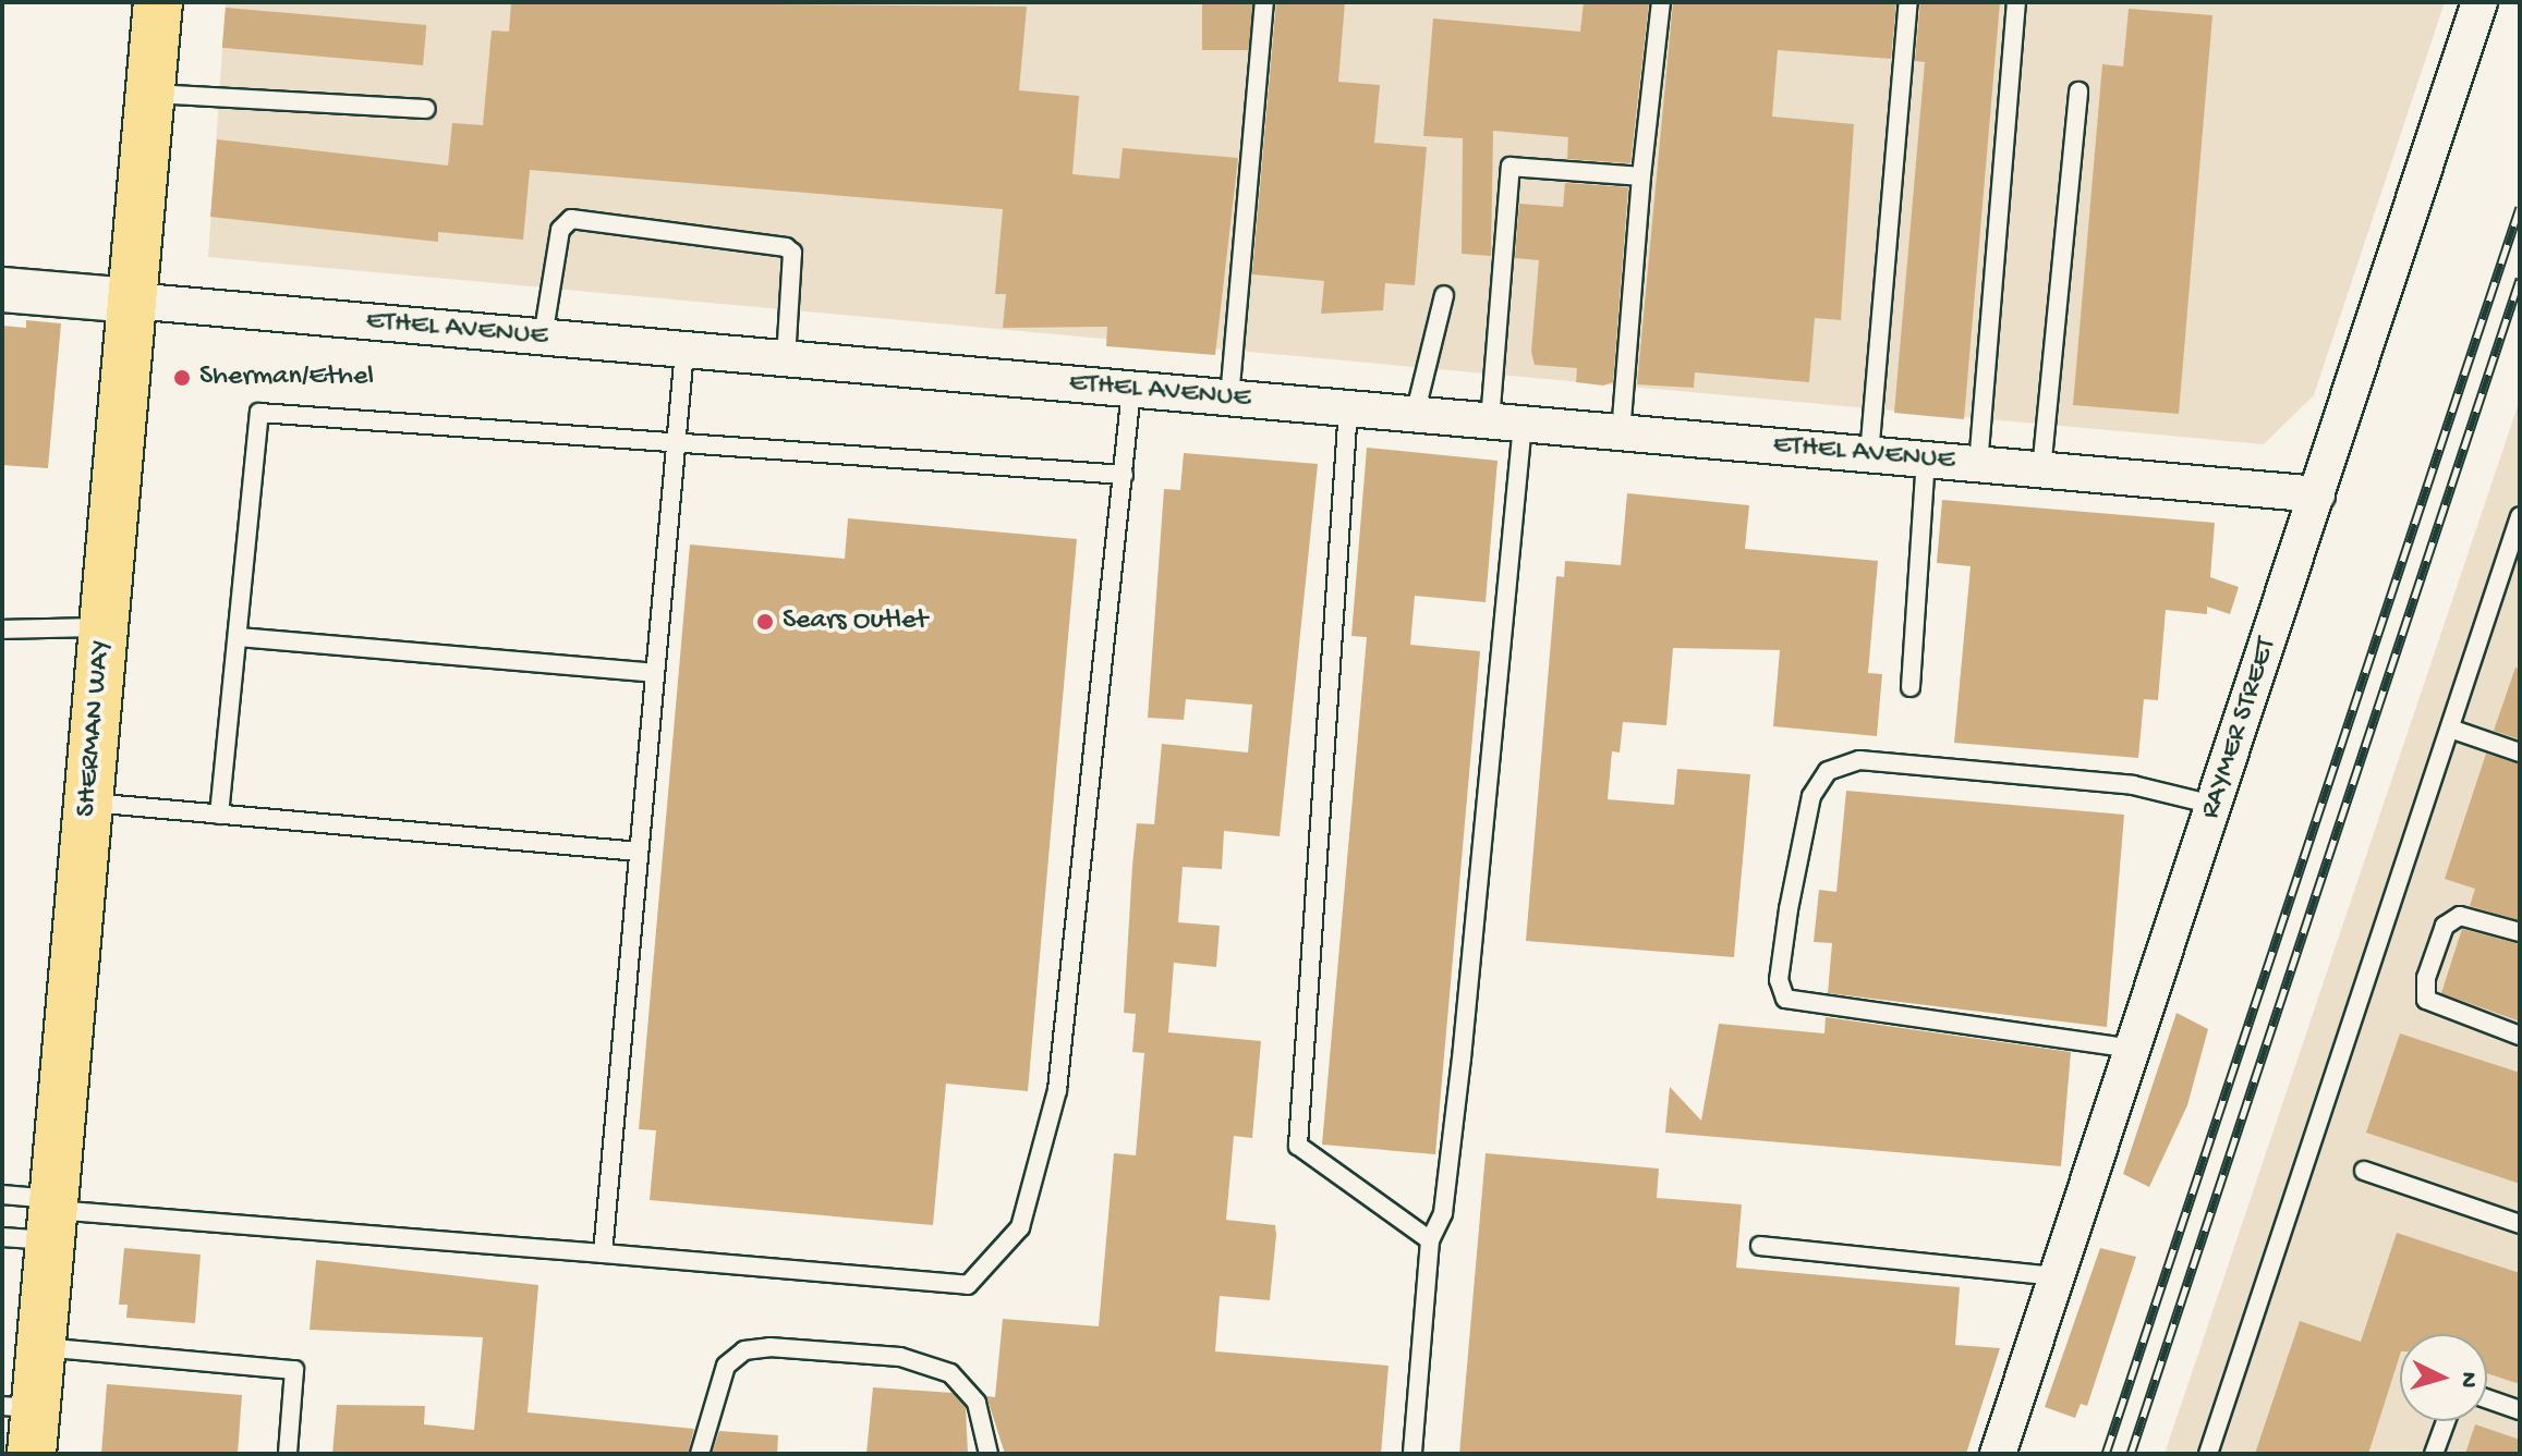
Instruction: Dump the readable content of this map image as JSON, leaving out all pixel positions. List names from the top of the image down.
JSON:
{
  "streets": {
    "main road": ["SHERMAN WAY"],
    "street": ["ETHEL AVENUE", "RAYMER STREET"]
  },
  "crossings": [
    ["ETHEL AVENUE", "SHERMAN WAY"],
    ["ETHEL AVENUE", "RAYMER STREET"]
  ],
  "places": ["Sherman/Ethel", "Sears Outlet"],
  "north": "right"
}
